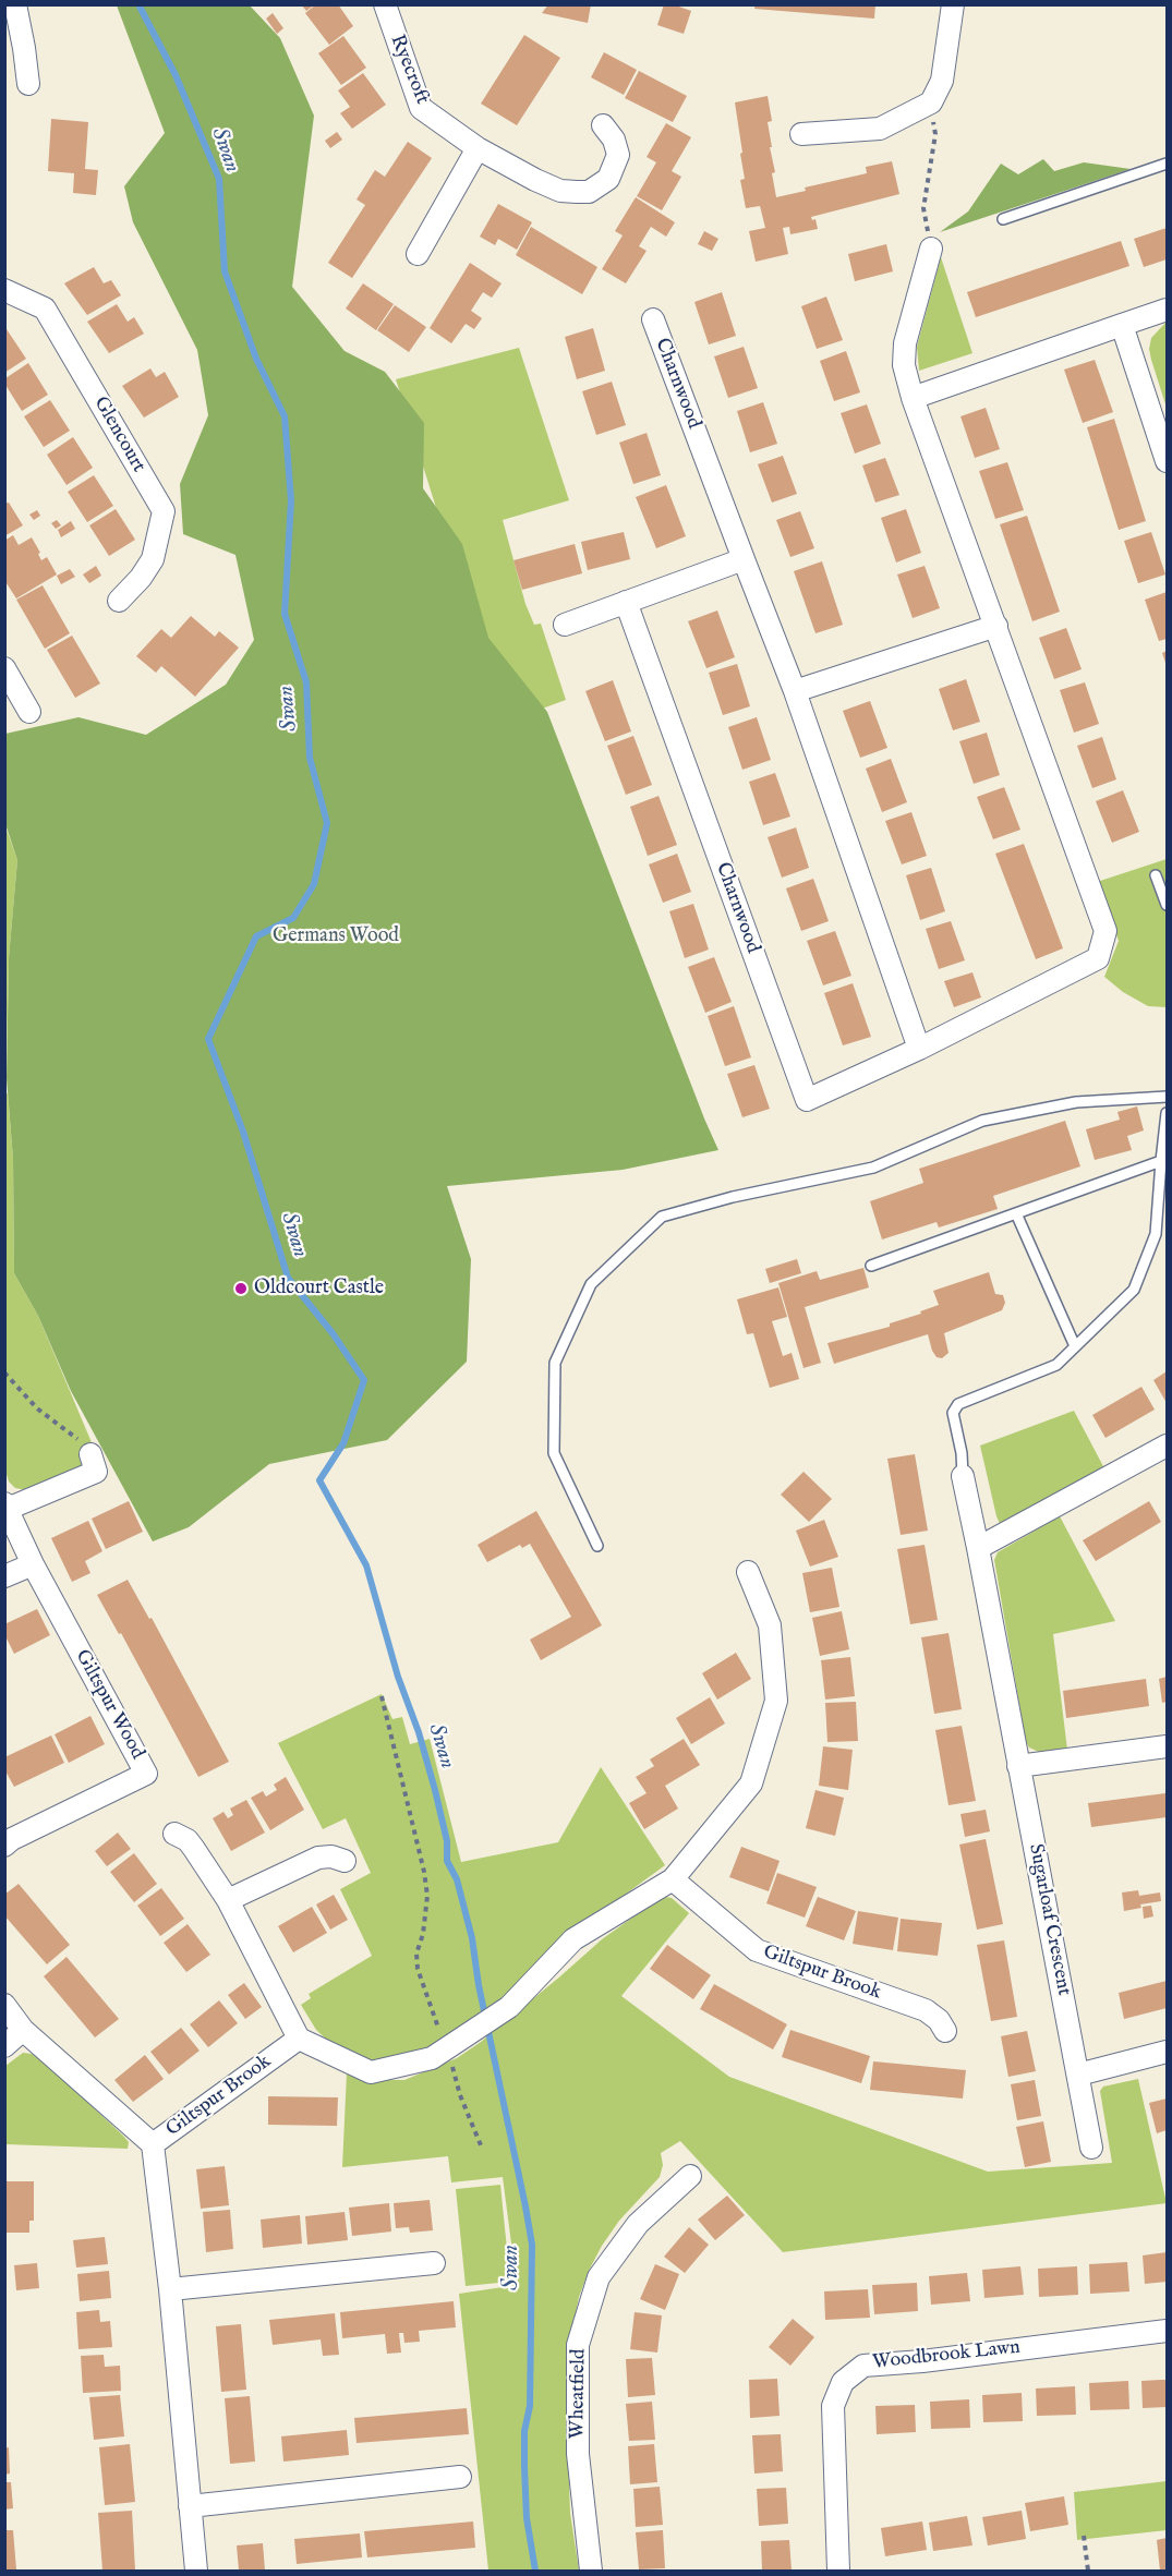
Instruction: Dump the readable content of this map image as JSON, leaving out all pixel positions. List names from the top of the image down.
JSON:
{
  "streets": {
    "street": [
      "Ryecroft",
      "Charnwood",
      "Glencourt",
      "Giltspur Wood",
      "Sugarloaf Crescent",
      "Giltspur Brook",
      "Woodbrook Lawn",
      "Wheatfield"
    ]
  },
  "water": ["Swan"],
  "parks": ["Germans Wood"],
  "places": ["Oldcourt Castle"]
}
